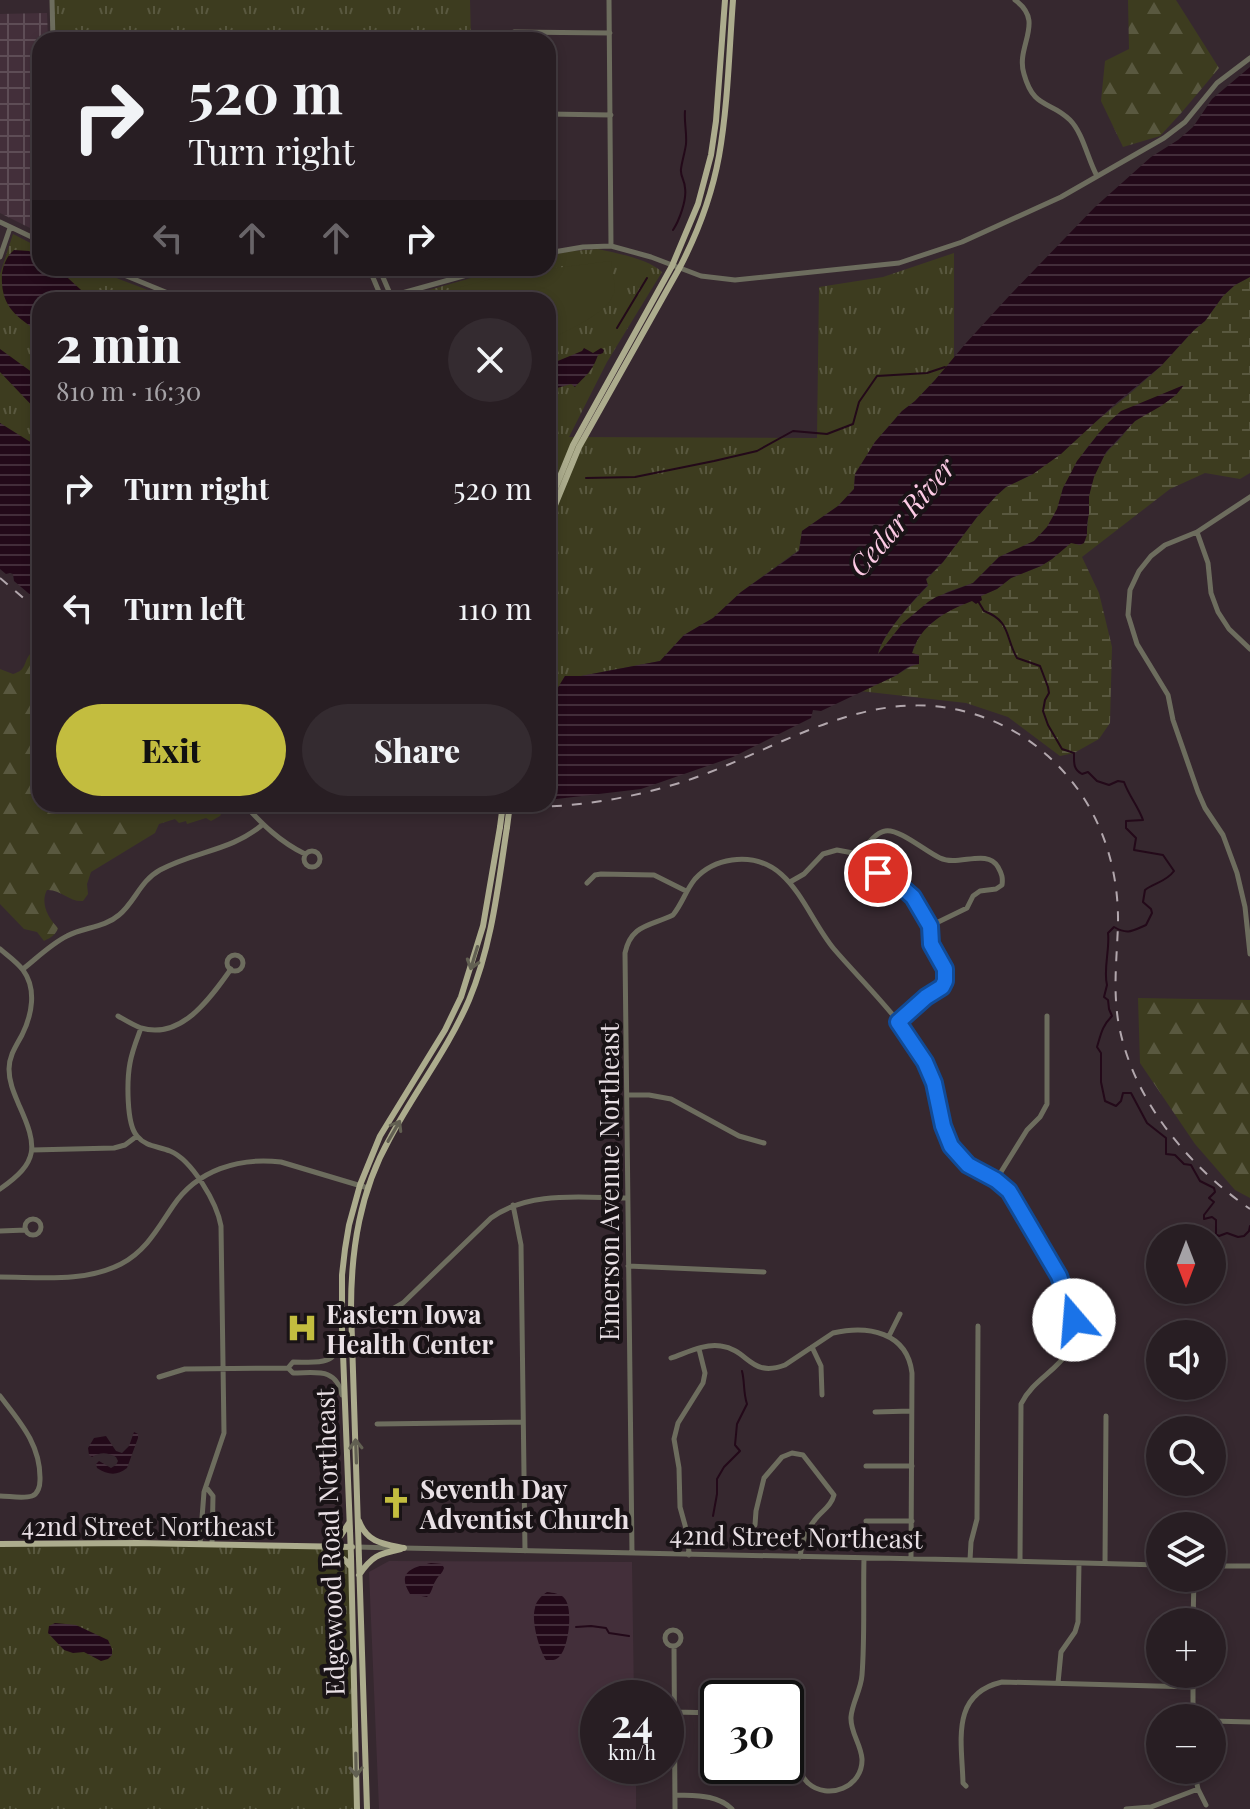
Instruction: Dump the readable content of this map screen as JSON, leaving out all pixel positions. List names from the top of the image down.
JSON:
{
  "streets": {
    "main road": ["42nd Street Northeast", "Edgewood Road Northeast"],
    "street": ["Emerson Avenue Northeast"]
  },
  "crossings": [
    ["Emerson Avenue Northeast", "42nd Street Northeast"],
    ["42nd Street Northeast", "Edgewood Road Northeast"]
  ],
  "water": ["Cedar River"],
  "places": {
    "hospital": ["Eastern Iowa Health Center"],
    "church": ["Seventh Day Adventist Church"]
  },
  "north": "bottom",
  "page": {
    "turn": ["520 m", "Turn right"],
    "heading": ["2 min", "810 m · 16:30"],
    "list": [
      {
        "name": "Turn right",
        "value": "520 m"
      },
      {
        "name": "Turn left",
        "value": "110 m"
      }
    ],
    "buttons": ["Exit", "Share"],
    "map_buttons": ["+", "−"],
    "speed": "24 km/h",
    "limit": "30"
  }
}
